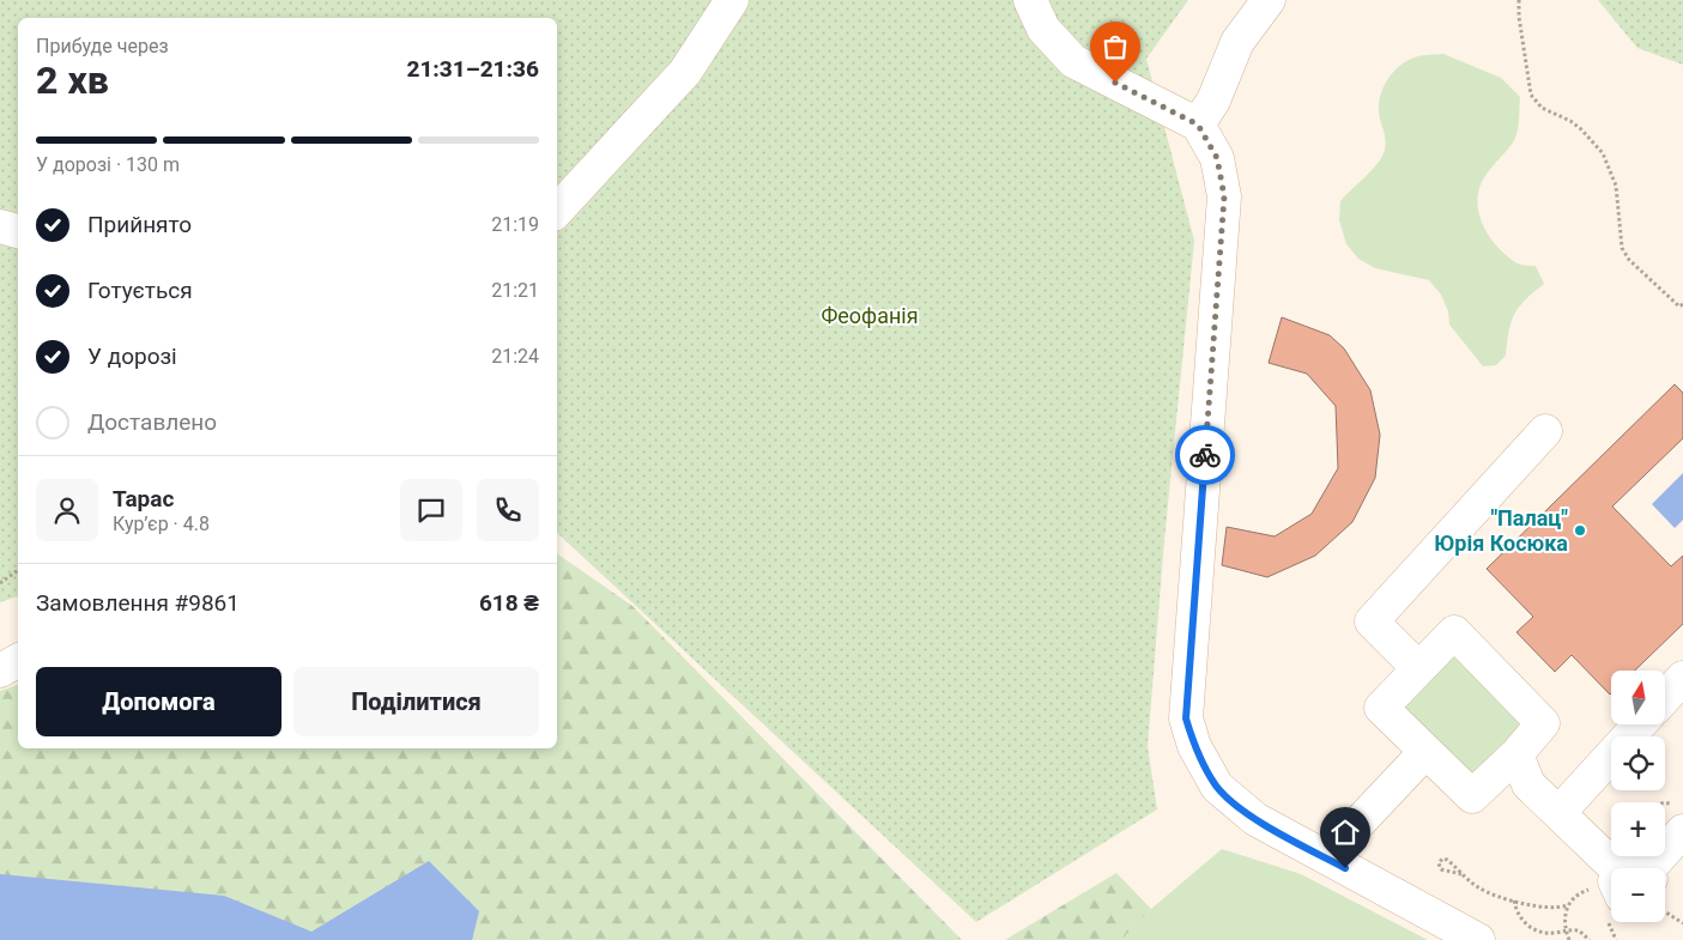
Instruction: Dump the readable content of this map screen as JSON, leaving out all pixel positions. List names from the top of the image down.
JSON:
{
  "parks": ["Феофанія"],
  "places": ["\"Палац\" Юрія Косюка"],
  "north": "top",
  "page": {
    "heading": ["2 хв", "Прибуде через", "21:31–21:36"],
    "panel": [
      "Тарас",
      "Кур’єр · 4.8",
      "Замовлення #9861",
      "618 ₴"
    ],
    "bar": "У дорозі · 130 m",
    "list": [
      ["Прийнято", "21:19"],
      ["Готується", "21:21"],
      ["У дорозі", "21:24"],
      "Доставлено"
    ],
    "buttons": ["Допомога", "Поділитися"],
    "map_buttons": ["+", "−"]
  }
}
